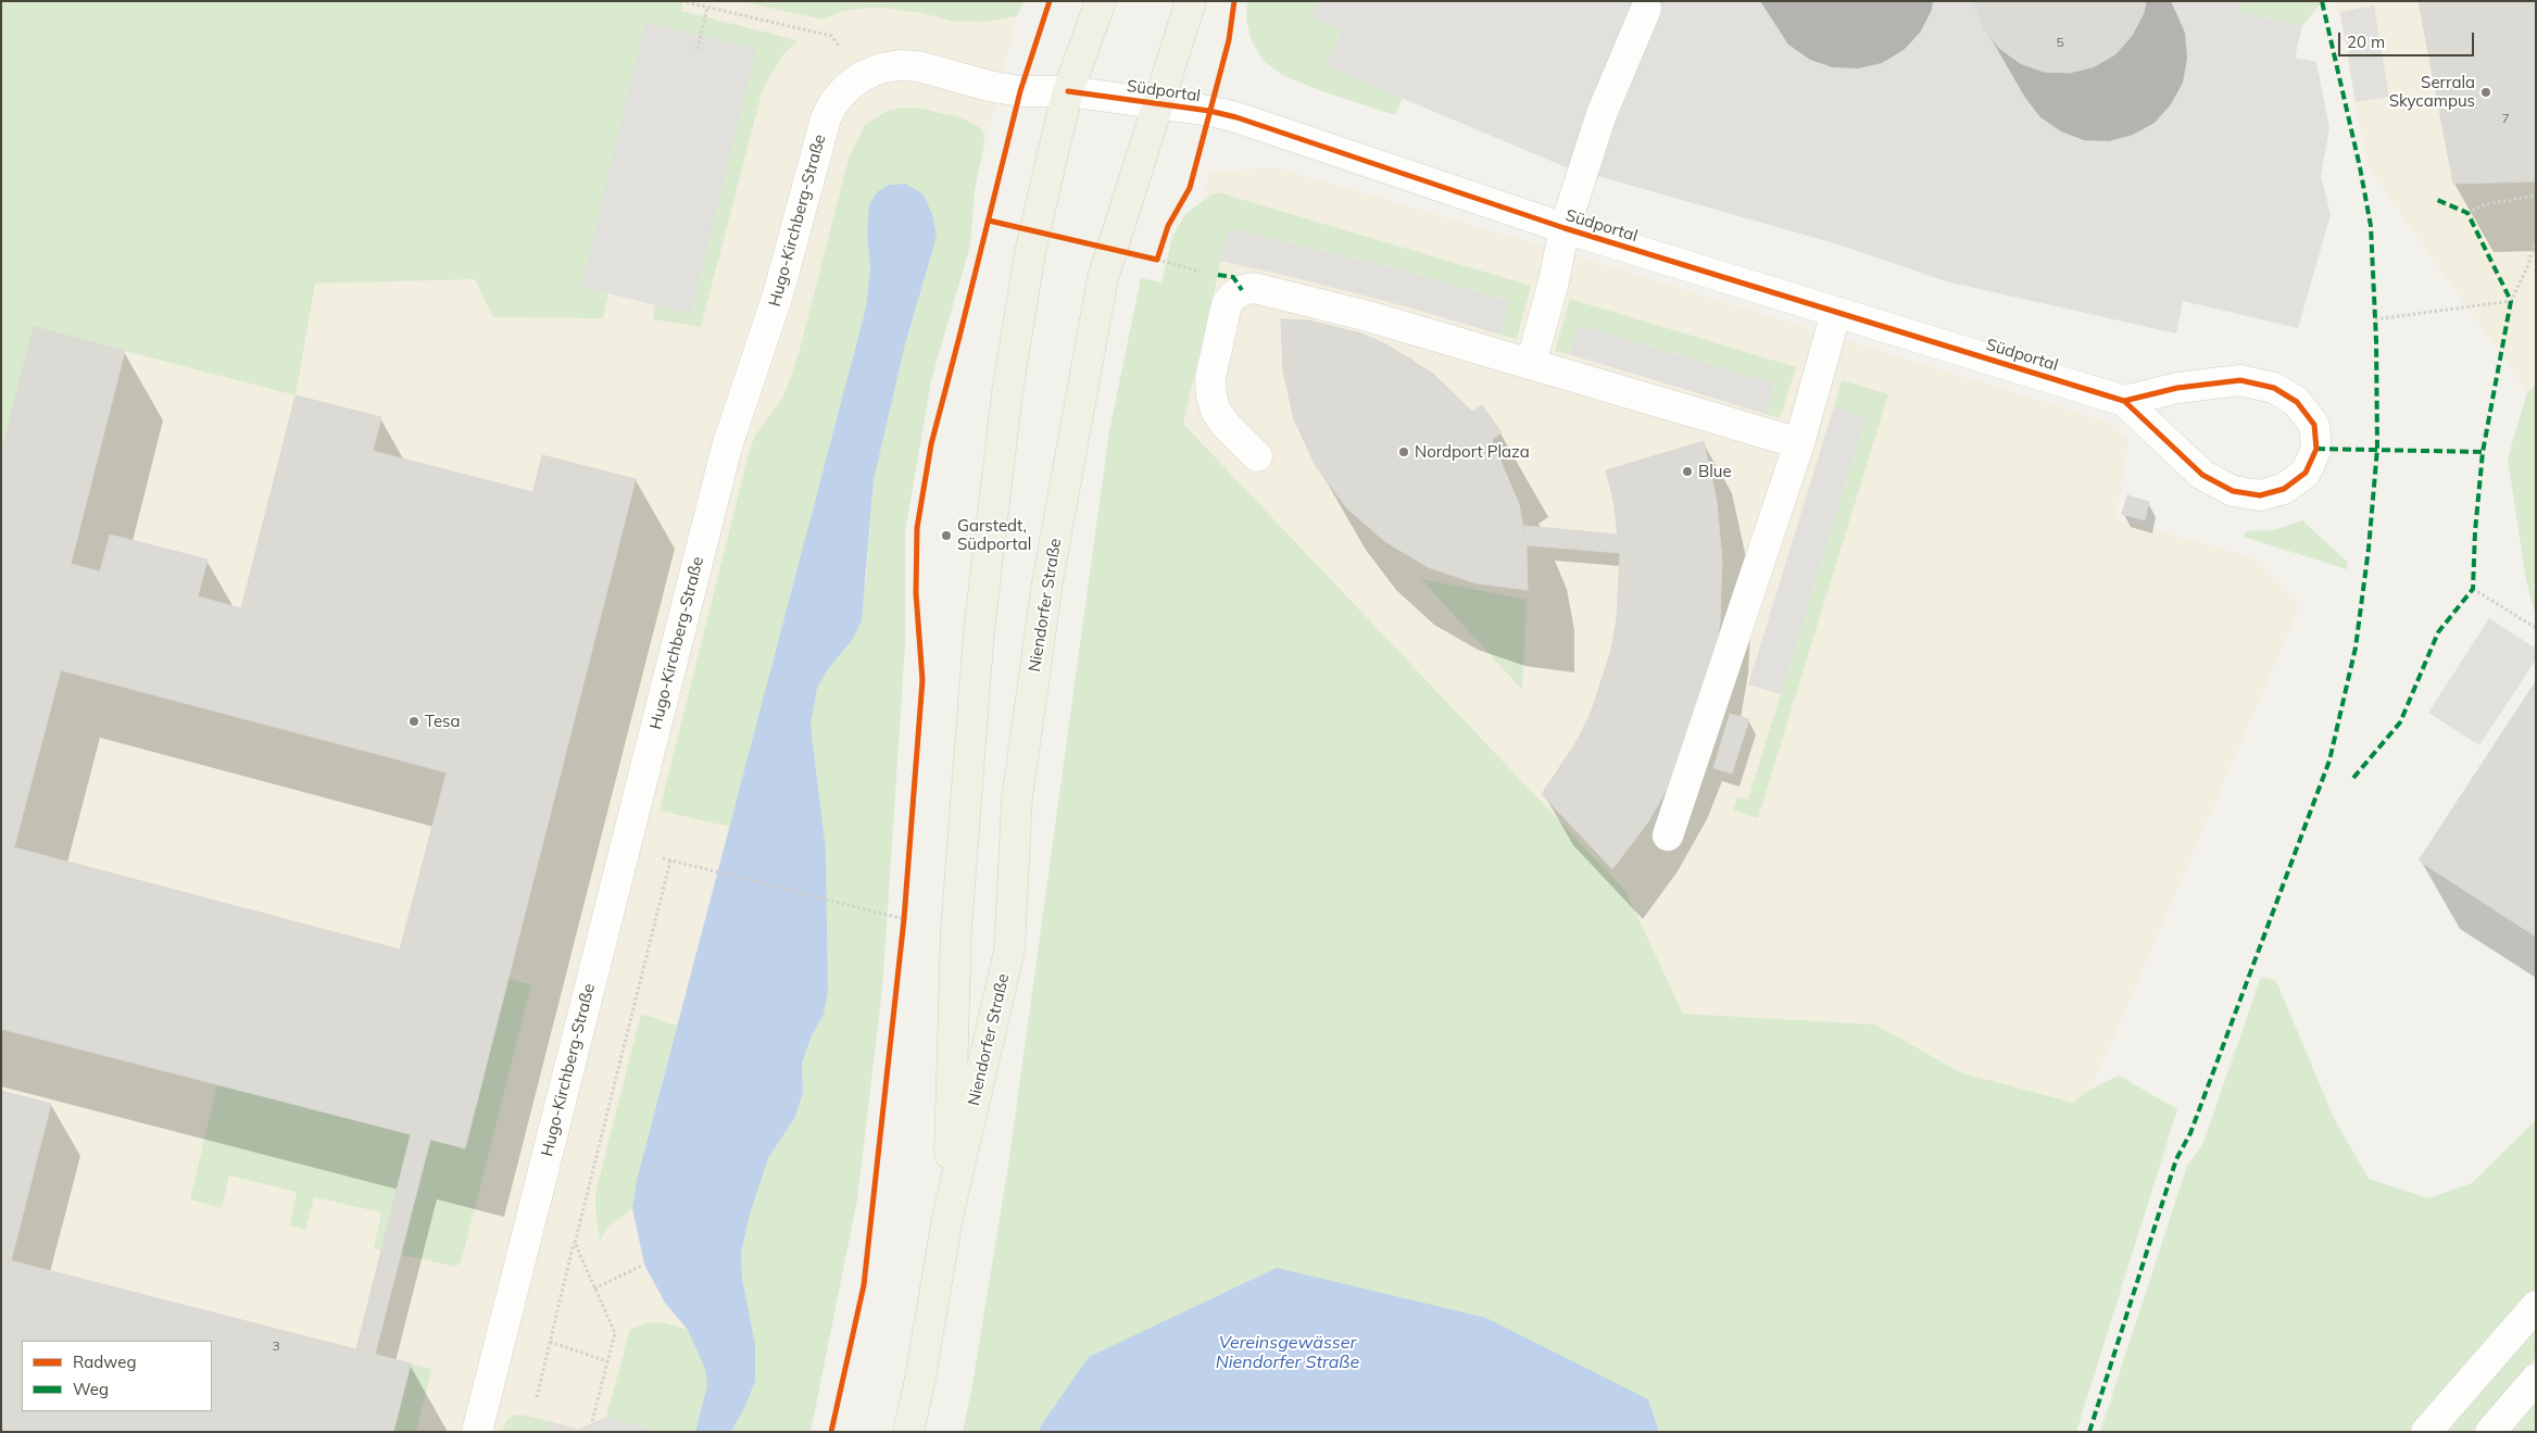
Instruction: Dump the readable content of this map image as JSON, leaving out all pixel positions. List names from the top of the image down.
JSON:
{
  "streets": {
    "main road": ["Niendorfer Straße"],
    "street": ["Südportal", "Hugo-Kirchberg-Straße"]
  },
  "crossings": [
    ["Südportal", "Hugo-Kirchberg-Straße"],
    ["Südportal", "Niendorfer Straße"],
    ["Hugo-Kirchberg-Straße", "Niendorfer Straße"]
  ],
  "water": ["Vereinsgewässer Niendorfer Straße"],
  "places": [
    "Serrala Skycampus",
    "Nordport Plaza",
    "Blue",
    "Garstedt, Südportal",
    "Tesa"
  ],
  "house_numbers": ["5", "7", "3"],
  "legend": ["Radweg", "Weg"],
  "scale_bar": "20 m"
}
